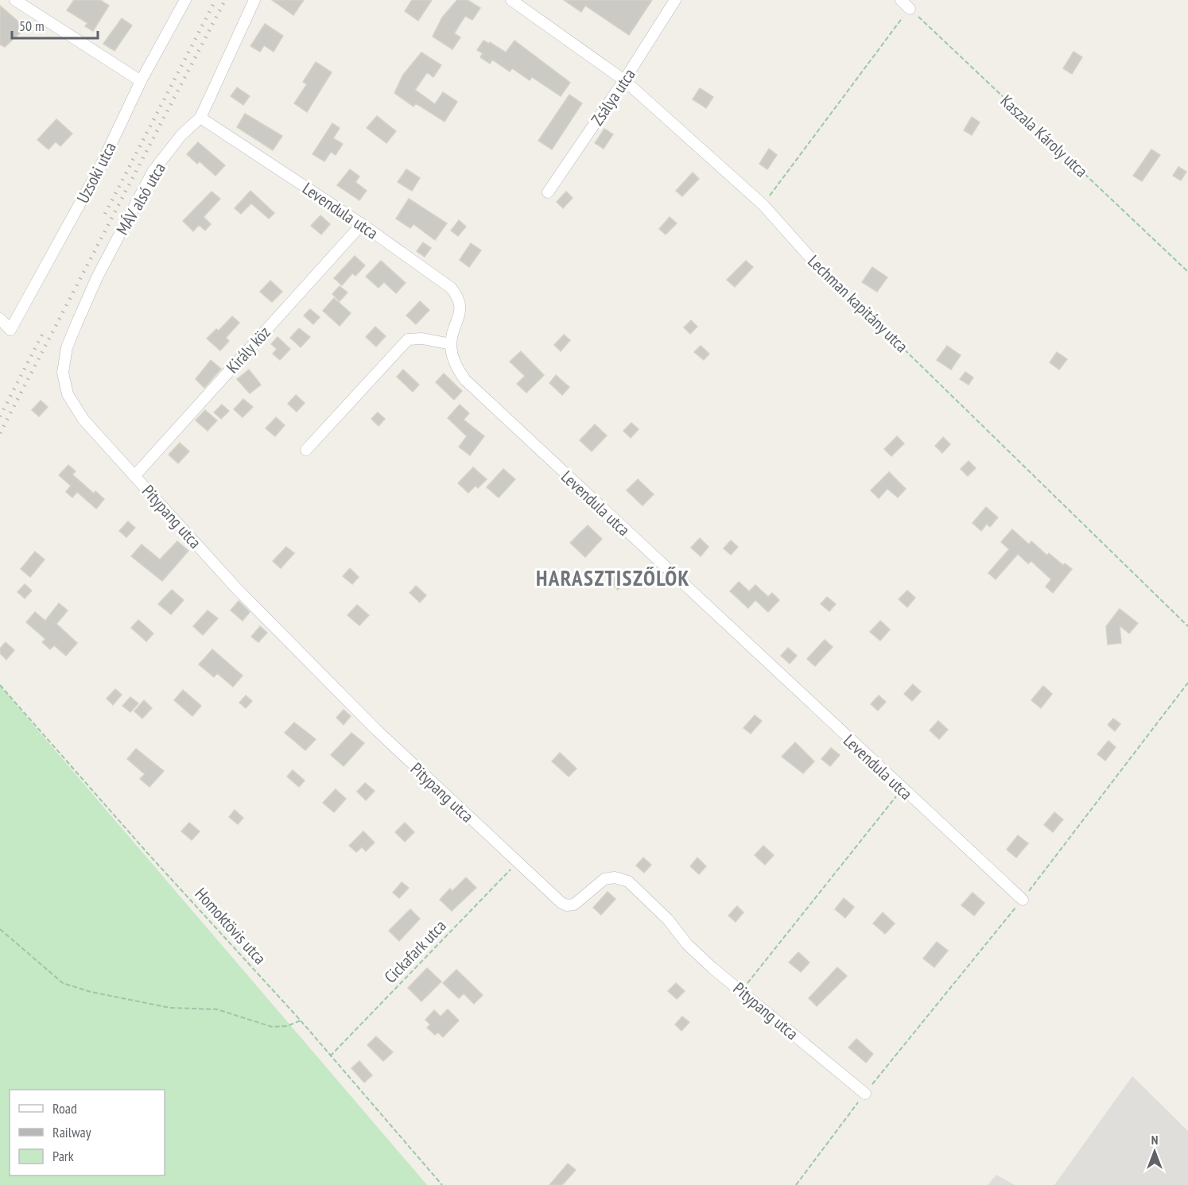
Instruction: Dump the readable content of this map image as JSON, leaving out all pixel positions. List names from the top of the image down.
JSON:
{
  "streets": {
    "street": [
      "Zsálya utca",
      "Uzsoki utca",
      "MÁV alsó utca",
      "Levendula utca",
      "Lechman kapitány utca",
      "Király köz",
      "Pitypang utca"
    ],
    "path": ["Kaszala Károly utca", "Homoktövis utca", "Cickafark utca"]
  },
  "crossings": [
    ["Zsálya utca", "Lechman kapitány utca"],
    ["MÁV alsó utca", "Levendula utca"],
    ["MÁV alsó utca", "Pitypang utca"],
    ["Levendula utca", "Király köz"],
    ["Király köz", "Pitypang utca"],
    ["Pitypang utca", "Cickafark utca"],
    ["Homoktövis utca", "Cickafark utca"]
  ],
  "districts": ["HARASZTISZŐLŐK"],
  "legend": ["Road", "Railway", "Park"],
  "scale_bar": "50 m",
  "north": "top"
}
